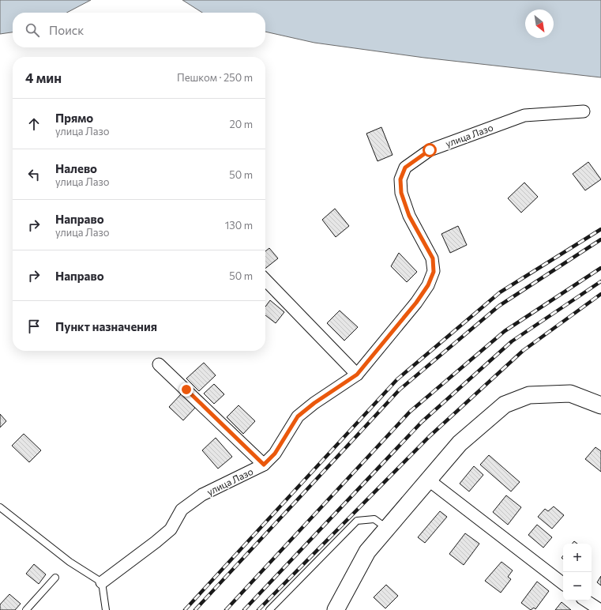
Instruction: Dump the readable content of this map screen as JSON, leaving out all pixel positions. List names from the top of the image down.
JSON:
{
  "streets": {
    "street": ["улица Лазо"]
  },
  "north": "bottom right",
  "page": {
    "search": "Поиск",
    "heading": ["4 мин", "Пешком · 250 m"],
    "list": [
      ["Прямо", "улица Лазо", "20 m"],
      ["Налево", "улица Лазо", "50 m"],
      ["Направо", "улица Лазо", "130 m"],
      ["Направо", "50 m"],
      "Пункт назначения"
    ],
    "map_buttons": ["+", "−"]
  }
}
